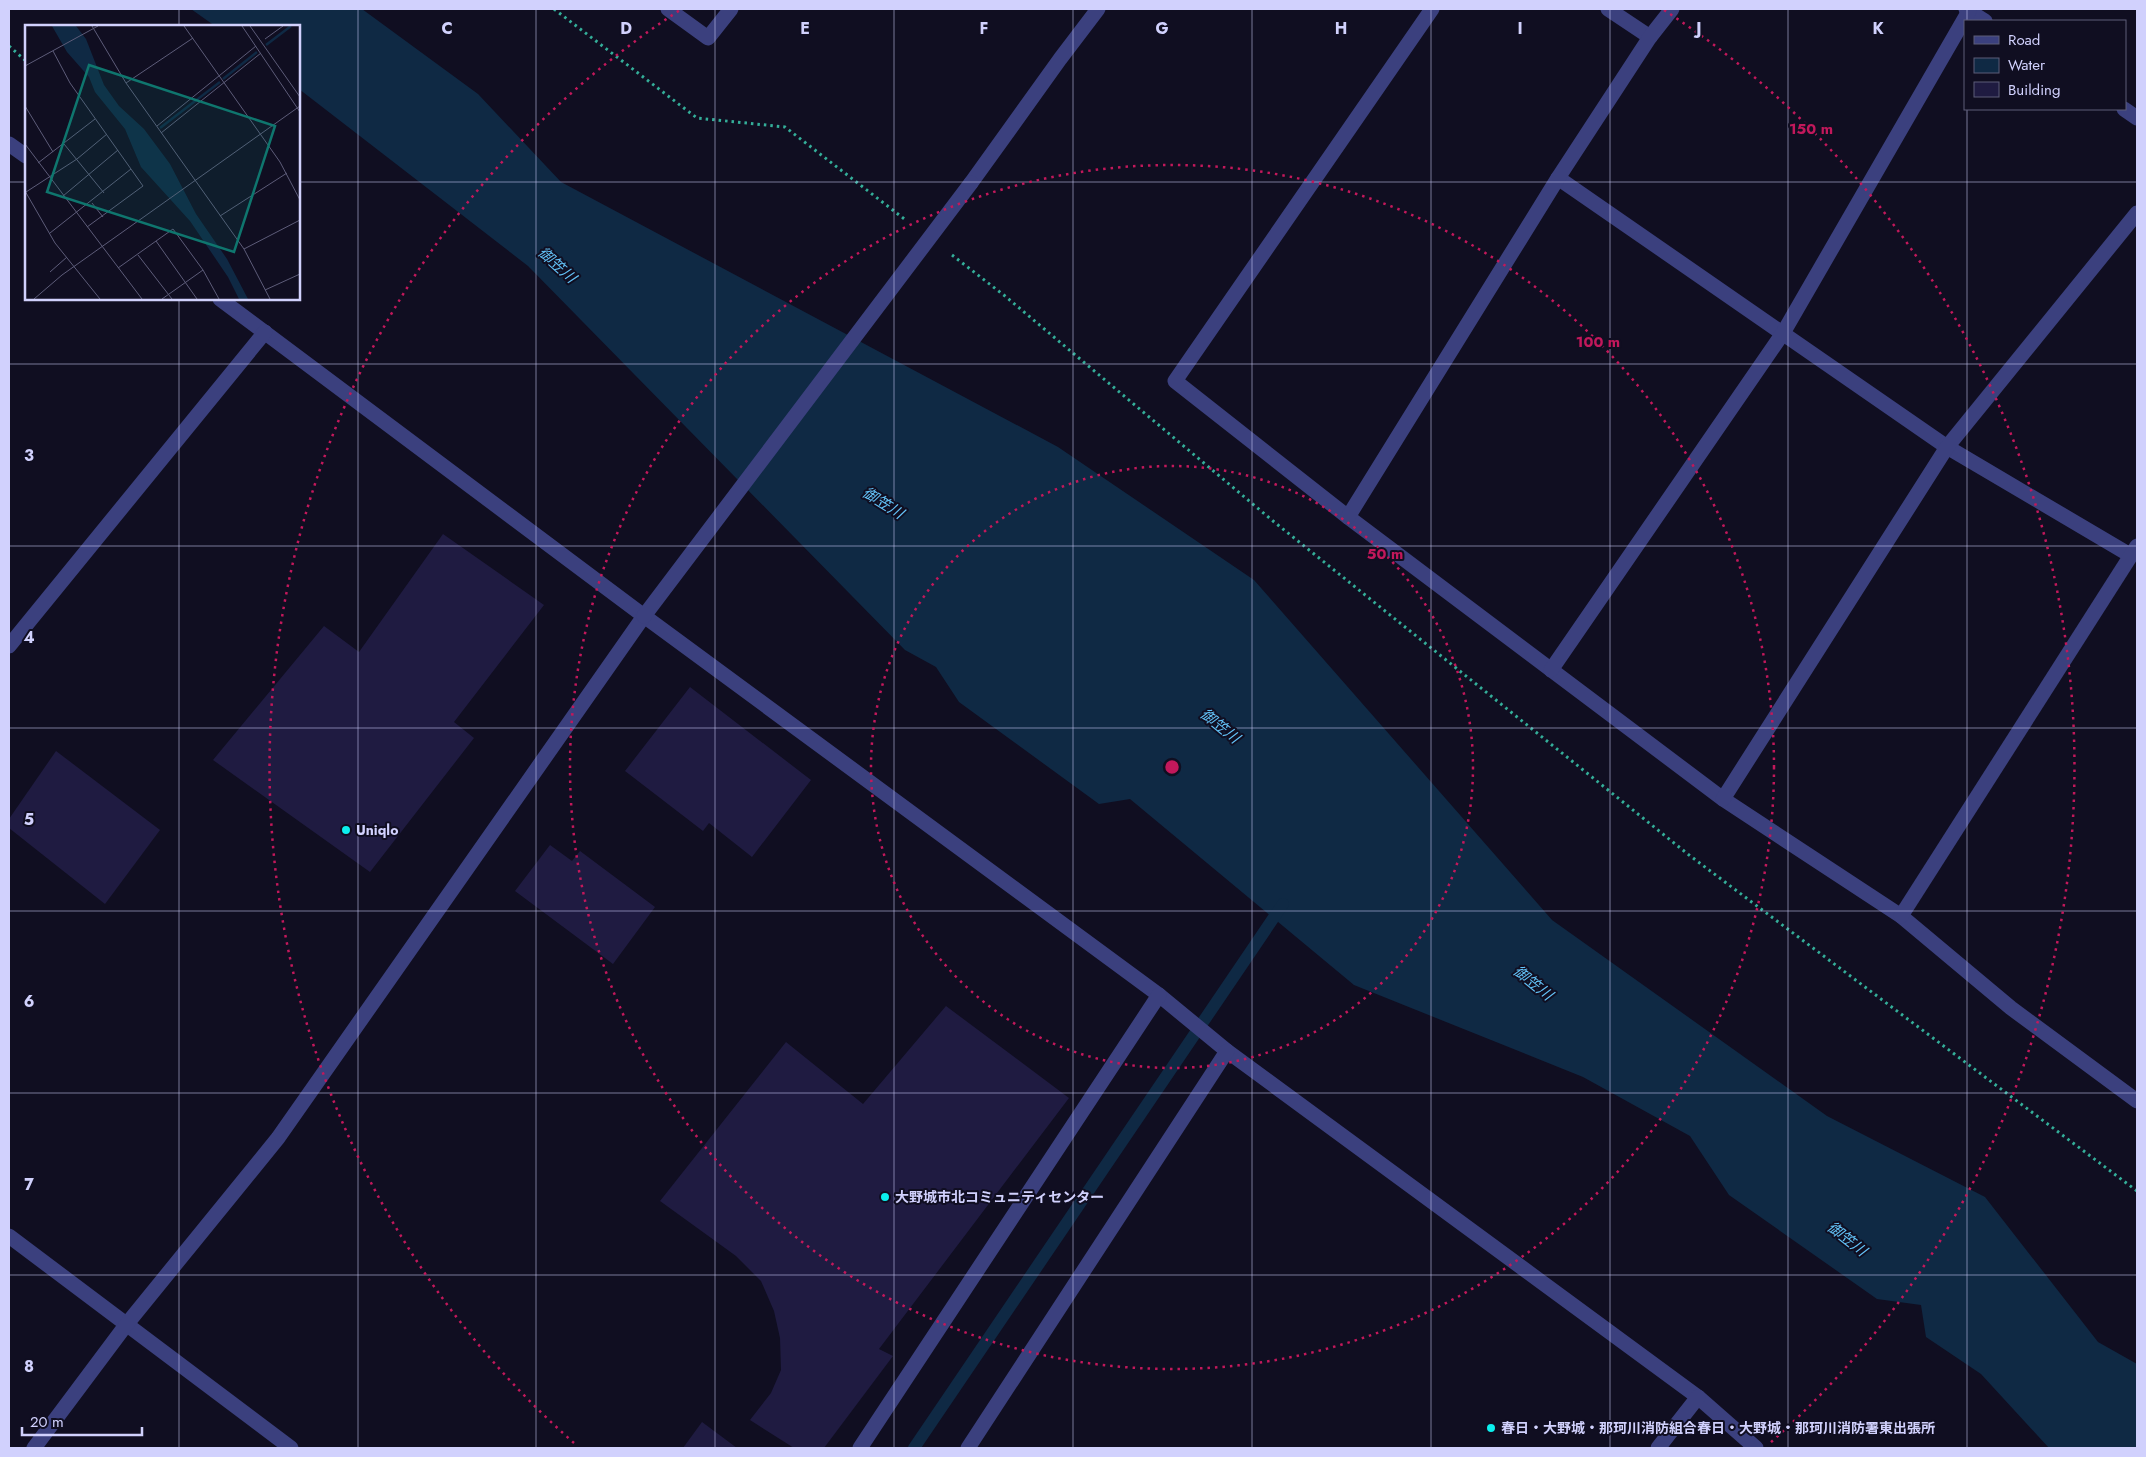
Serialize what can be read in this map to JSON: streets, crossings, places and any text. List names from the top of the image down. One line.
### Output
{"water":["御笠川"],"places":["Uniqlo","大野城市北コミュニティセンター","春日・大野城・那珂川消防組合春日・大野城・那珂川消防署東出張所"],"legend":["Road","Water","Building"],"scale_bar":"20 m","grid":{"columns":["C","D","E","F","G","H","I","J","K"],"rows":["3","4","5","6","7","8"]},"rings":["150 m","100 m","50 m"]}
